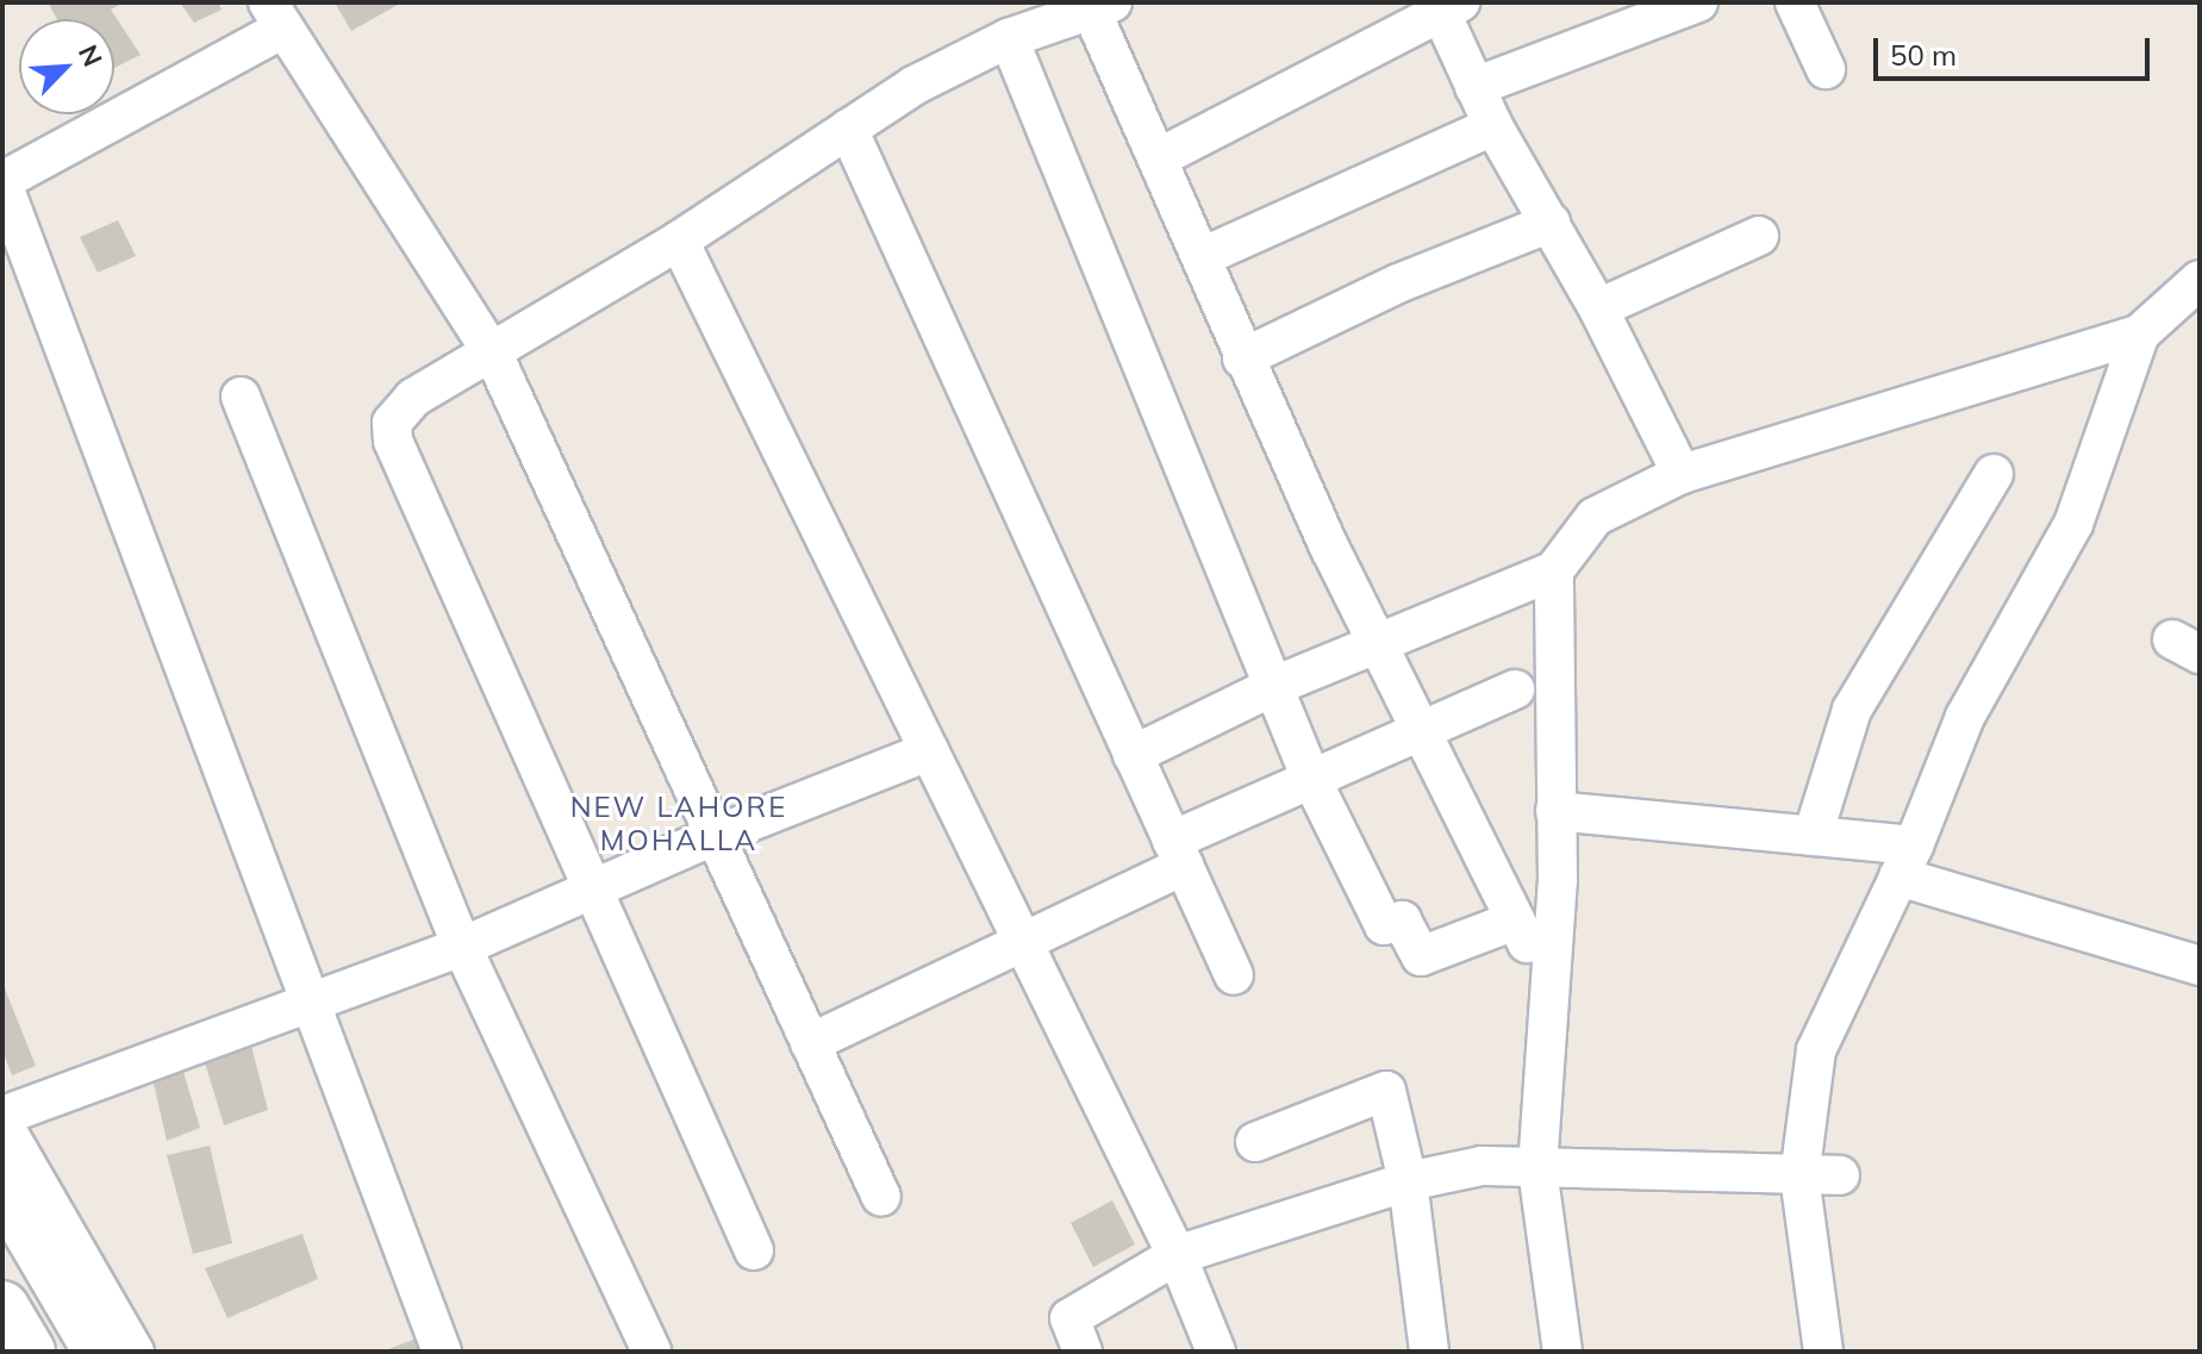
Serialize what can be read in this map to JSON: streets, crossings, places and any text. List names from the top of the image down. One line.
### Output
{"districts":["NEW LAHORE MOHALLA"],"scale_bar":"50 m","north":"top right"}
